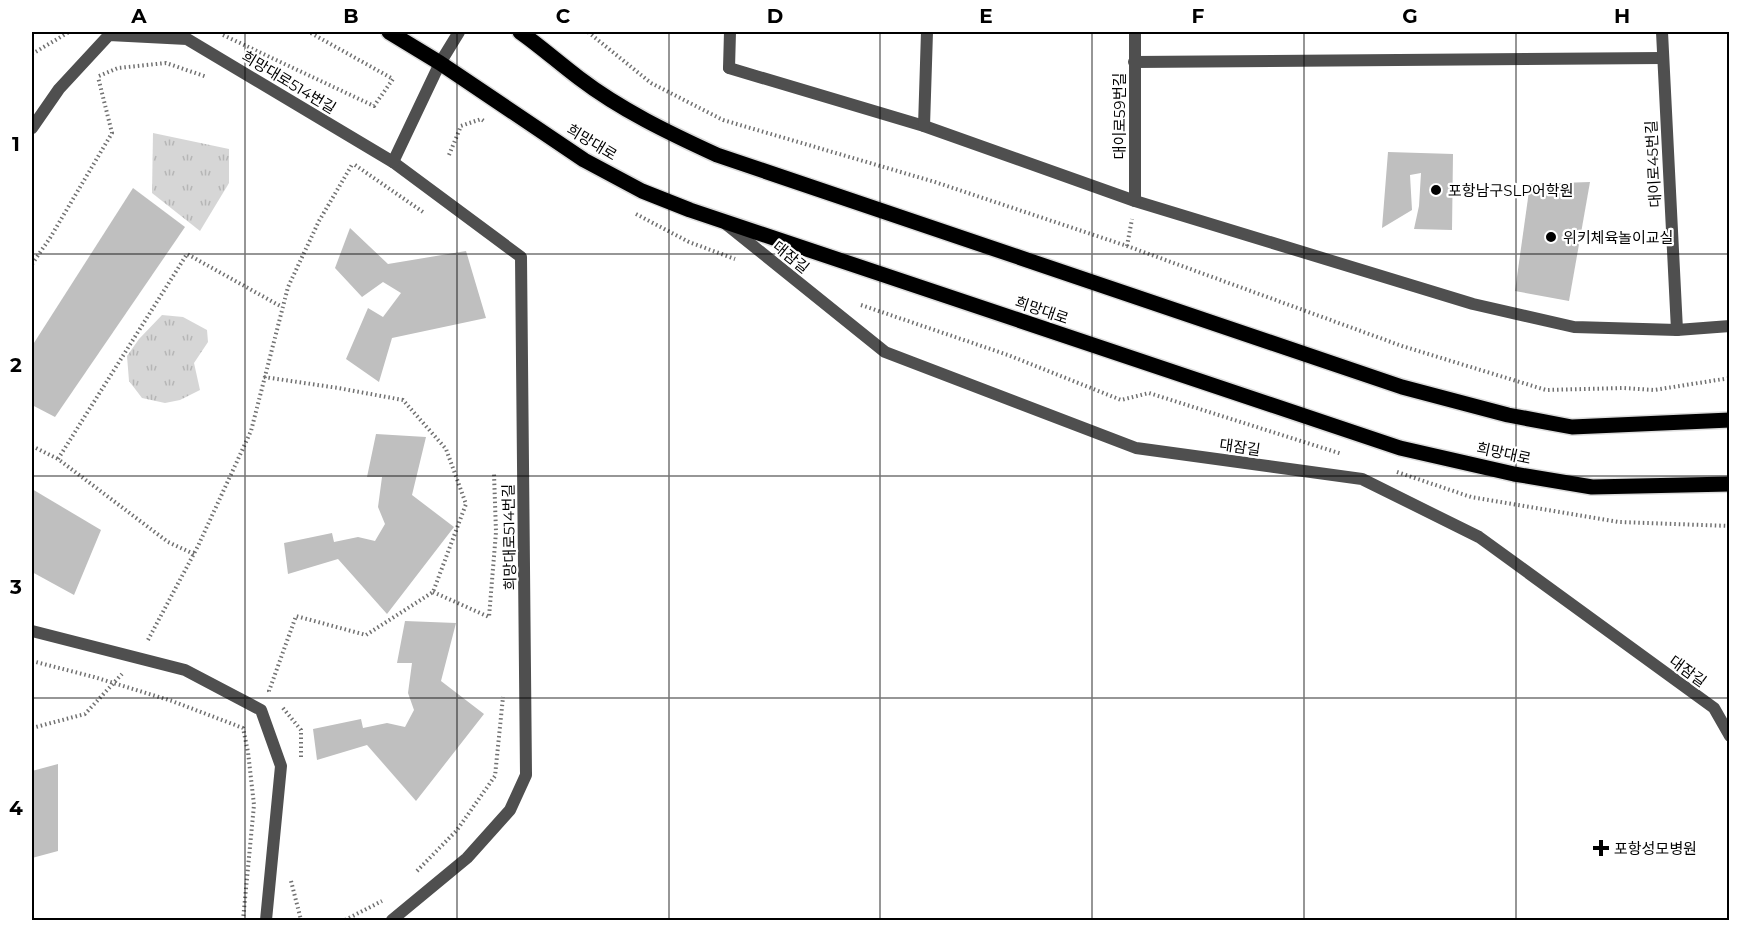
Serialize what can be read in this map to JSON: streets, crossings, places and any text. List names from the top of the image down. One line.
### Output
{"streets":{"main road":["희망대로"],"street":["희망대로514번길","대이로59번길","대이로45번길","대잠길"]},"crossings":[["희망대로","대잠길"]],"places":{"other":["포항남구SLP어학원","위키체육놀이교실"],"health":["포항성모병원"]},"grid":{"columns":["A","B","C","D","E","F","G","H"],"rows":["1","2","3","4"]}}
